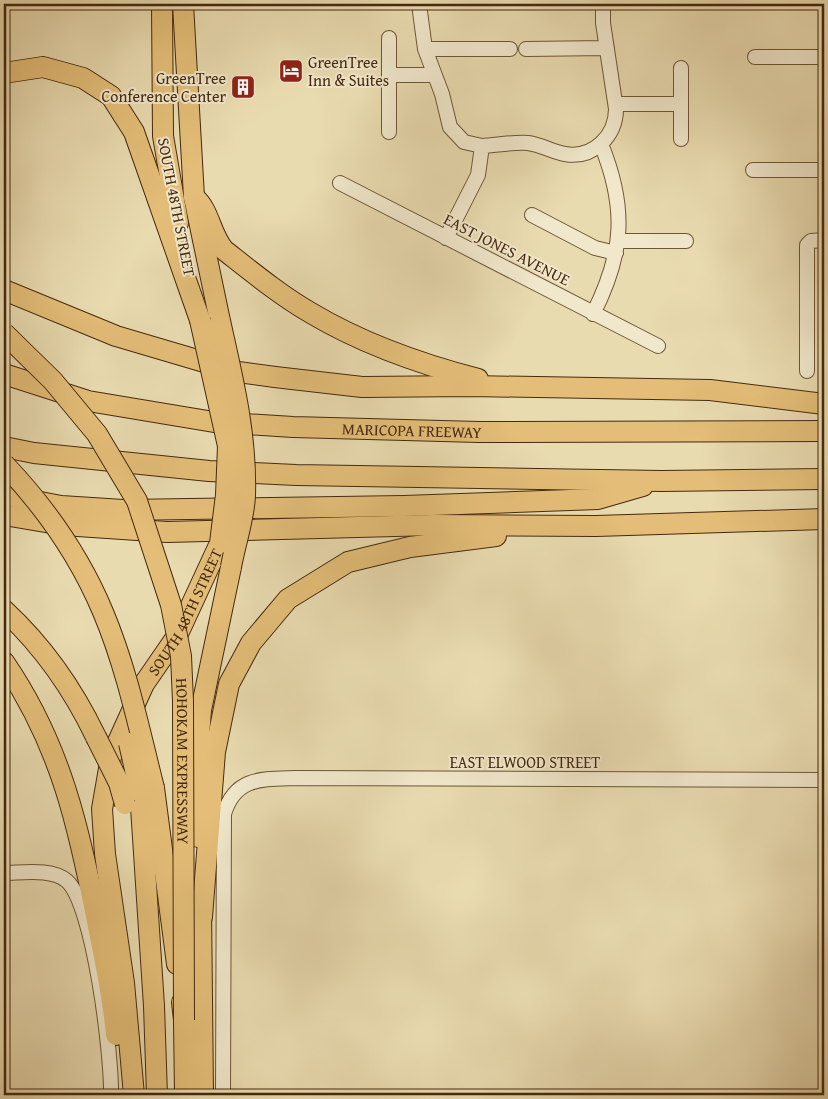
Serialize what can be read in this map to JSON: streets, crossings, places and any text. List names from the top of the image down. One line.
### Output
{"streets":{"highway":["SOUTH 48TH STREET","MARICOPA FREEWAY","HOHOKAM EXPRESSWAY"],"street":["EAST JONES AVENUE","EAST ELWOOD STREET"]},"places":{"hotel":["GreenTree Inn & Suites"],"building":["GreenTree Conference Center"]}}
